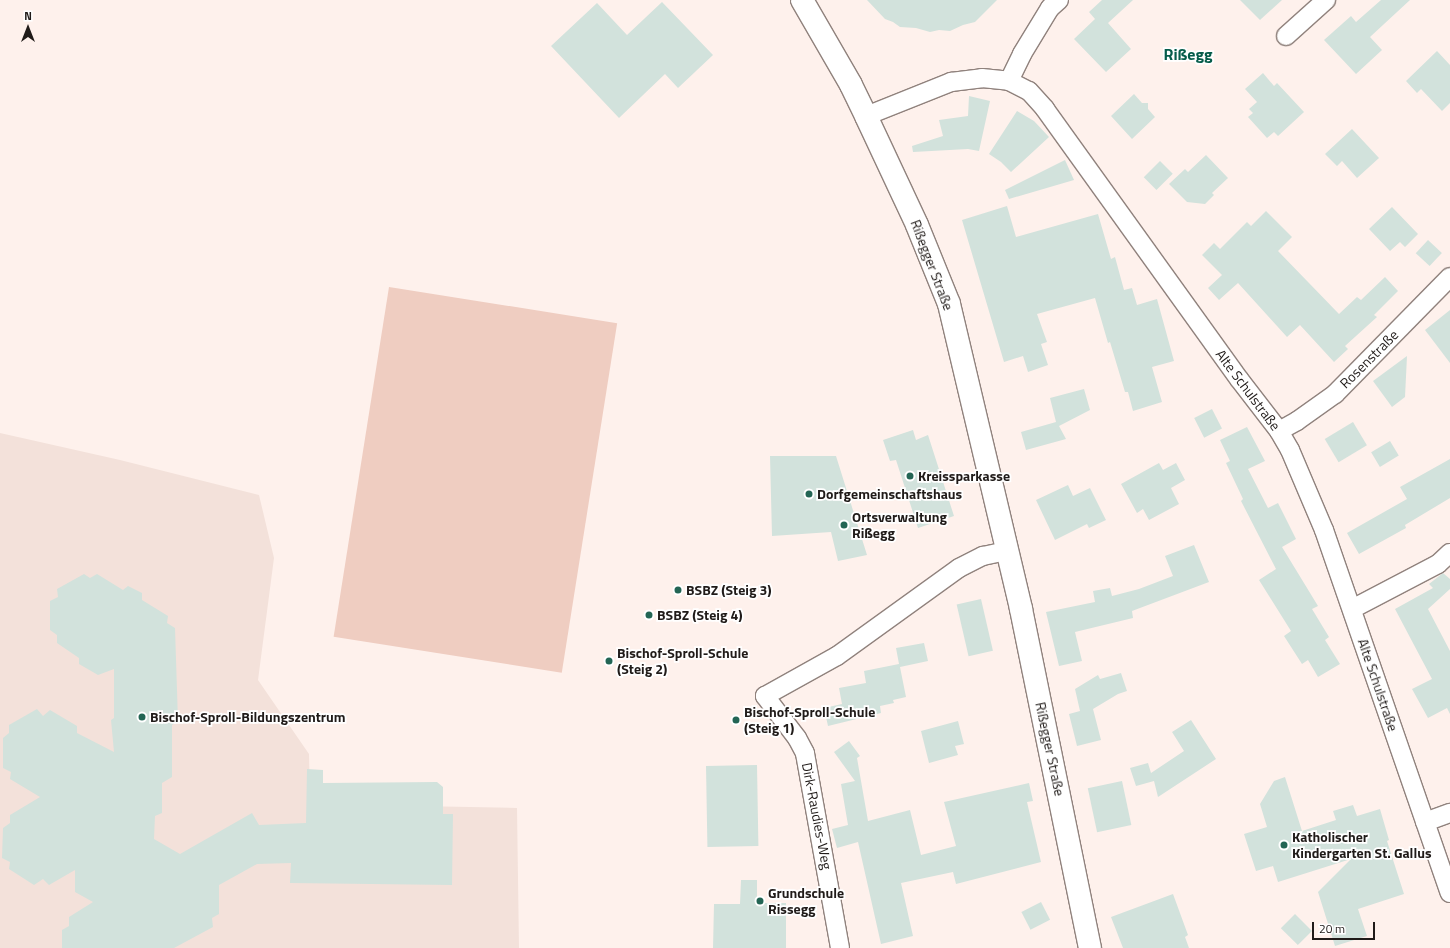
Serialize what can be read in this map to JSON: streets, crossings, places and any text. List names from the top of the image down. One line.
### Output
{"streets":{"street":["Rißegger Straße","Rosenstraße","Alte Schulstraße","Dirk-Raudies-Weg"]},"crossings":[["Rißegger Straße","Alte Schulstraße"],["Rißegger Straße","Dirk-Raudies-Weg"],["Rosenstraße","Alte Schulstraße"]],"districts":["Rißegg"],"places":["Kreissparkasse","Dorfgemeinschaftshaus","Ortsverwaltung Rißegg","BSBZ (Steig 3)","BSBZ (Steig 4)","Bischof-Sproll-Schule (Steig 2)","Bischof-Sproll-Bildungszentrum","Bischof-Sproll-Schule (Steig 1)","Katholischer Kindergarten St. Gallus","Grundschule Rissegg"],"scale_bar":"20 m","north":"top"}
